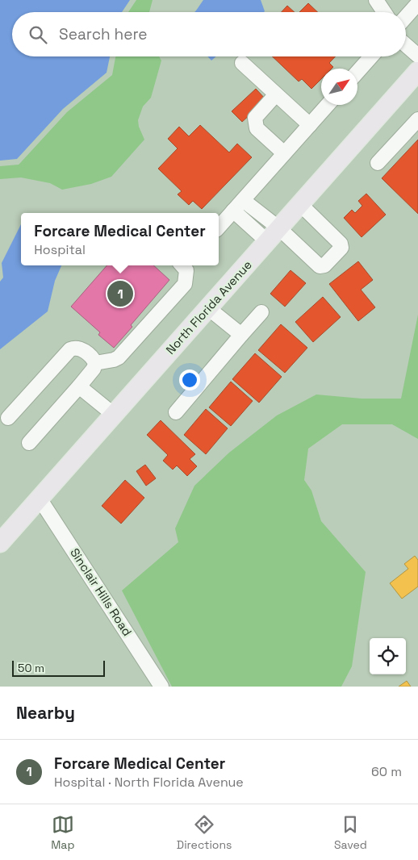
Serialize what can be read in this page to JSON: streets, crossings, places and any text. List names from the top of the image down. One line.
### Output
{"streets":{"main road":["North Florida Avenue"],"street":["Sinclair Hills Road"]},"crossings":[["North Florida Avenue","Sinclair Hills Road"]],"scale_bar":"50 m","north":"top right","page":{"search":"Search here","popup":["Forcare Medical Center","Hospital"],"pins":"1","scale":"50 m","heading":"Nearby","list":[{"mark":"1","name":"Forcare Medical Center","note":"Hospital · North Florida Avenue","value":"60 m"}],"nav":["Map","Directions","Saved"]}}
